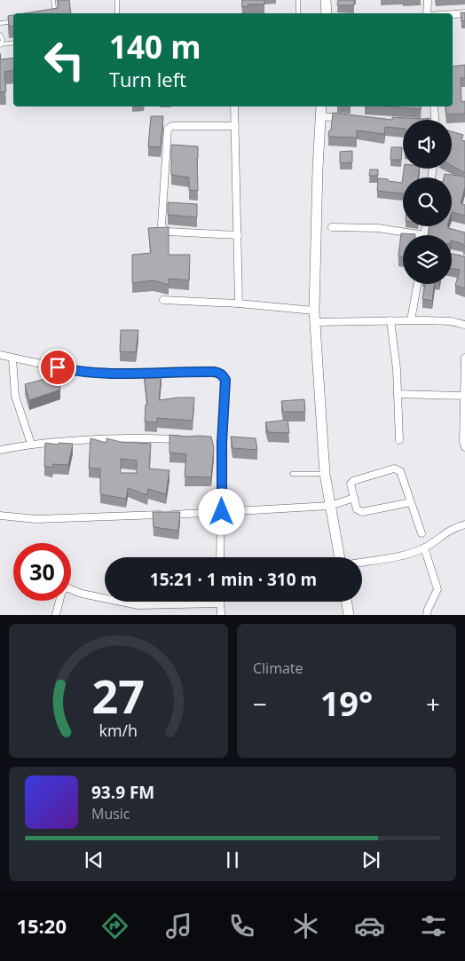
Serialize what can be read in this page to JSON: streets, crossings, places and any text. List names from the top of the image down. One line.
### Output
{"page":{"turn":["140 m","Turn left"],"limit":"30","trip":"15:21 · 1 min · 310 m","tile":"Climate","heat":["−","19°","+"],"song":["93.9 FM","Music"],"tabs":"15:20","gauge":["27","km/h"]}}
